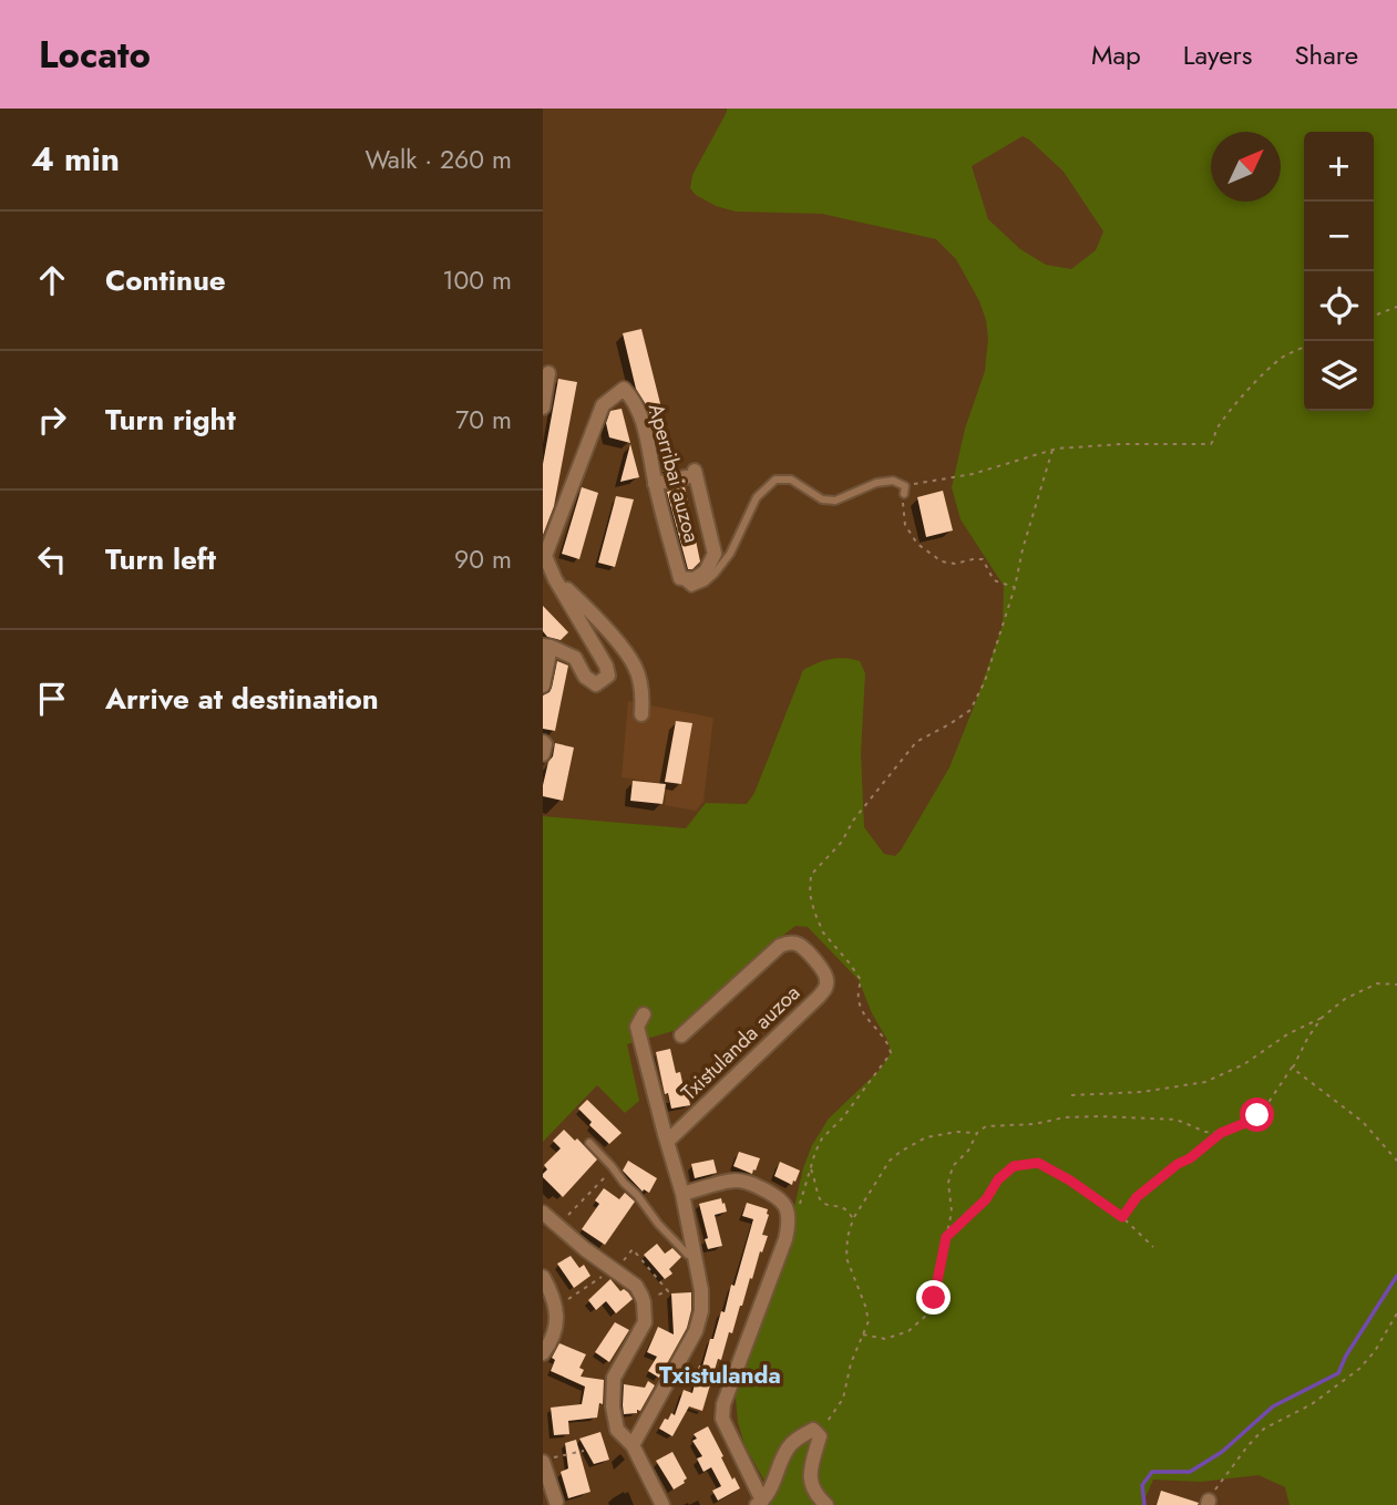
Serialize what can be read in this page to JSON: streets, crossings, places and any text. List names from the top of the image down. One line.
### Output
{"streets":{"street":["Aperribai auzoa","Txistulanda auzoa"]},"districts":["Txistulanda"],"north":"top right","page":{"header":"Locato","nav":["Map","Layers","Share"],"heading":["4 min","Walk · 260 m"],"map_buttons":["+","−"],"list":[["Continue","100 m"],["Turn right","70 m"],["Turn left","90 m"],"Arrive at destination"]}}
